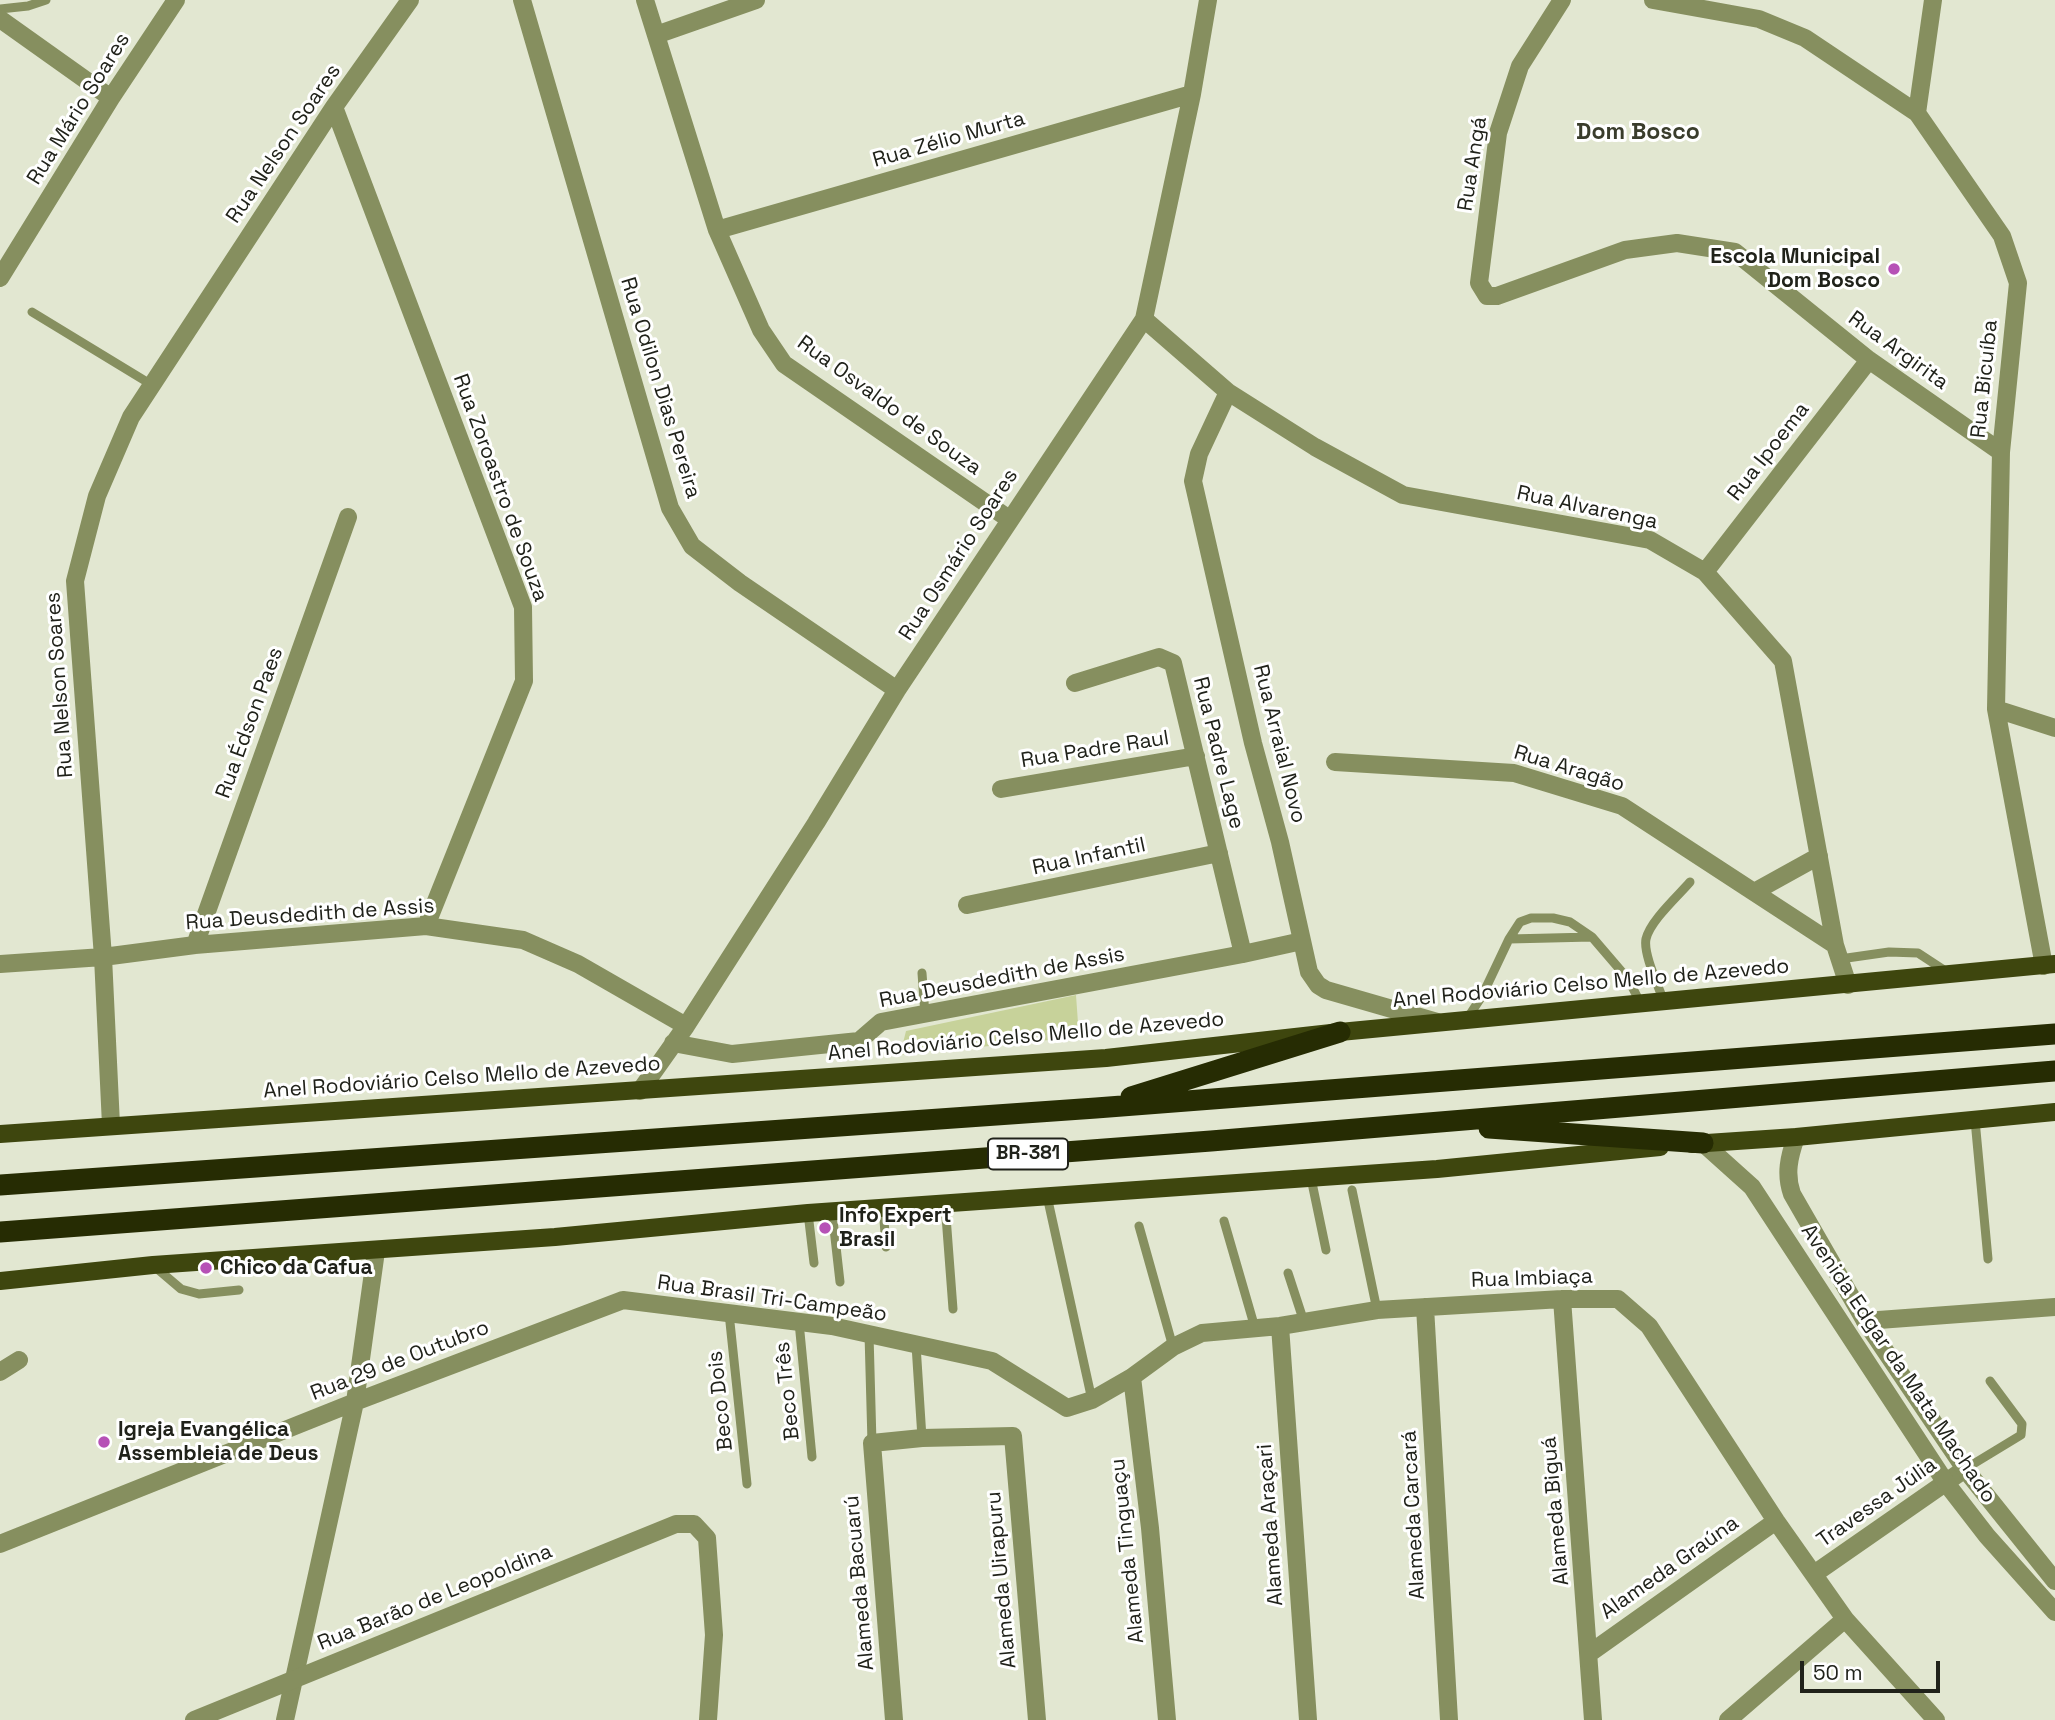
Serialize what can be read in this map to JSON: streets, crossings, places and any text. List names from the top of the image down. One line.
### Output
{"streets":{"highway":["BR-381"],"main road":["Anel Rodoviário Celso Mello de Azevedo"],"street":["Rua Mário Soares","Rua Zélio Murta","Rua Nelson Soares","Rua Angá","Rua Argirita","Rua Bicuíba","Rua Odilon Dias Pereira","Rua Osvaldo de Souza","Rua Ipoema","Rua Zoroastro de Souza","Rua Alvarenga","Rua Osmário Soares","Rua Édson Paes","Rua Arraial Novo","Rua Padre Raul","Rua Padre Lage","Rua Aragão","Rua Infantil","Rua Deusdedith de Assis","Rua Imbiaça","Rua Brasil Tri-Campeão","Rua 29 de Outubro","Avenida Edgar da Mata Machado","Travessa Júlia","Alameda Biguá","Alameda Carcará","Alameda Araçari","Alameda Tinguaçu","Alameda Graúna","Alameda Uirapuru","Alameda Bacuarú","Rua Barão de Leopoldina"],"lane":["Beco Três","Beco Dois"]},"crossings":[["Rua Zélio Murta","Rua Osvaldo de Souza"],["Rua Zélio Murta","Rua Osmário Soares"],["Rua Nelson Soares","Rua Zoroastro de Souza"],["Rua Nelson Soares","Rua Deusdedith de Assis"],["Rua Nelson Soares","Anel Rodoviário Celso Mello de Azevedo"],["Rua Angá","Rua Argirita"],["Rua Argirita","Rua Bicuíba"],["Rua Argirita","Rua Ipoema"],["Rua Bicuíba","Anel Rodoviário Celso Mello de Azevedo"],["Rua Odilon Dias Pereira","Rua Osmário Soares"],["Rua Osvaldo de Souza","Rua Osmário Soares"],["Rua Ipoema","Rua Alvarenga"],["Rua Zoroastro de Souza","Rua Deusdedith de Assis"],["Rua Alvarenga","Rua Osmário Soares"],["Rua Alvarenga","Rua Arraial Novo"],["Rua Alvarenga","Rua Aragão"],["Rua Alvarenga","Anel Rodoviário Celso Mello de Azevedo"],["Rua Osmário Soares","Rua Deusdedith de Assis"],["Rua Osmário Soares","Anel Rodoviário Celso Mello de Azevedo"],["Rua Édson Paes","Rua Deusdedith de Assis"],["Rua Arraial Novo","Rua Deusdedith de Assis"],["Rua Arraial Novo","Anel Rodoviário Celso Mello de Azevedo"],["Rua Padre Raul","Rua Padre Lage"],["Rua Padre Lage","Rua Infantil"],["Rua Padre Lage","Rua Deusdedith de Assis"],["Rua Imbiaça","Rua Brasil Tri-Campeão"],["Rua Imbiaça","Travessa Júlia"],["Rua Imbiaça","Alameda Biguá"],["Rua Imbiaça","Alameda Carcará"],["Rua Imbiaça","Alameda Araçari"],["Rua Imbiaça","Alameda Tinguaçu"],["Rua Imbiaça","Alameda Graúna"],["Rua Brasil Tri-Campeão","Rua 29 de Outubro"],["Rua Brasil Tri-Campeão","Beco Três"],["Rua Brasil Tri-Campeão","Beco Dois"],["Avenida Edgar da Mata Machado","Travessa Júlia"],["Alameda Biguá","Alameda Graúna"]],"districts":["Dom Bosco"],"places":["Escola Municipal Dom Bosco","Info Expert Brasil","Chico da Cafua","Igreja Evangélica Assembleia de Deus"],"scale_bar":"50 m"}
